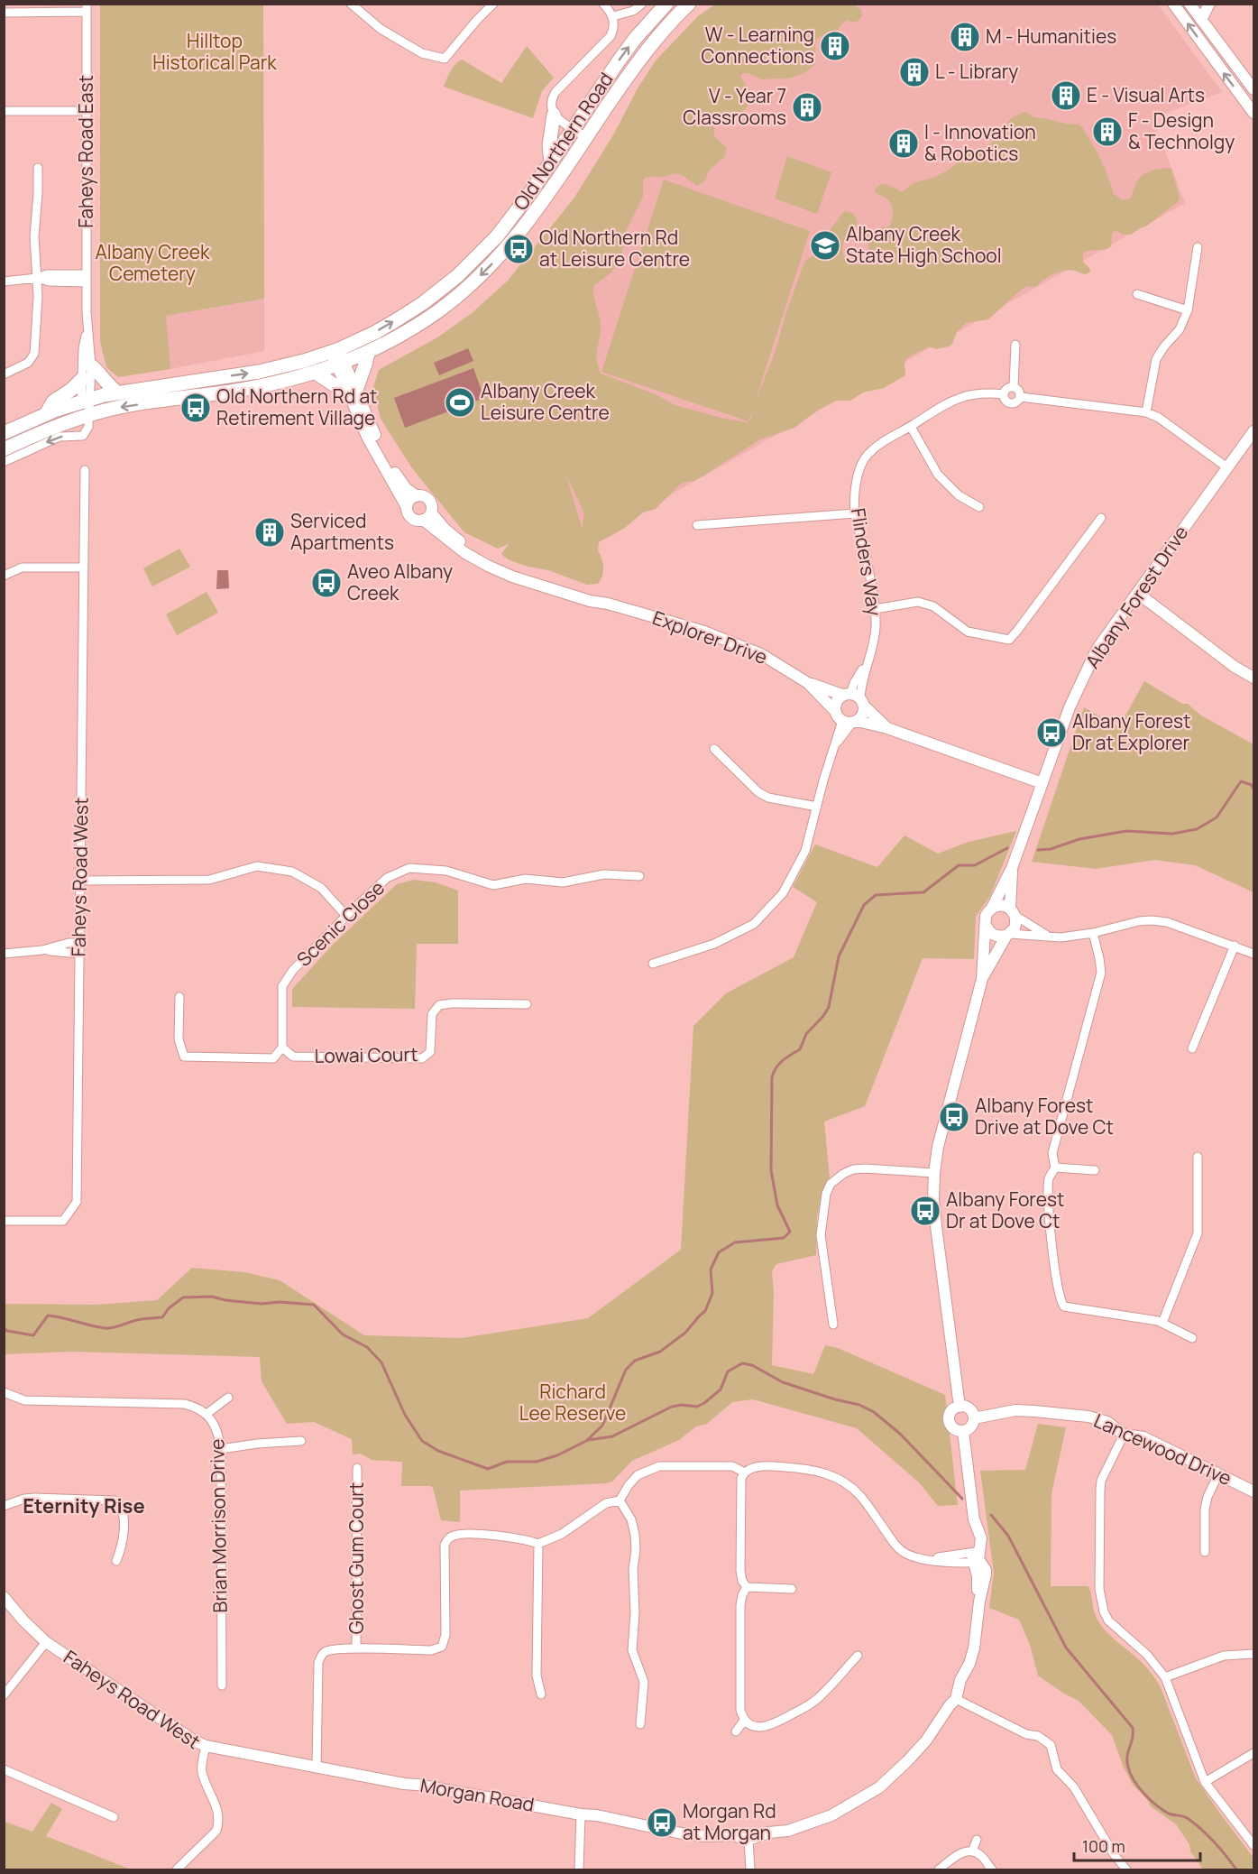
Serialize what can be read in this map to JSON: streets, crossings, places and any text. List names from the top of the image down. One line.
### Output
{"streets":{"highway":["Old Northern Road"],"street":["Faheys Road East","Flinders Way","Albany Forest Drive","Explorer Drive","Faheys Road West","Scenic Close","Lowai Court","Lancewood Drive","Brian Morrison Drive","Ghost Gum Court","Morgan Road"]},"crossings":[["Old Northern Road","Faheys Road East"],["Flinders Way","Explorer Drive"],["Albany Forest Drive","Explorer Drive"],["Faheys Road West","Morgan Road"],["Scenic Close","Lowai Court"]],"districts":["Eternity Rise"],"parks":["Hilltop Historical Park","Albany Creek Cemetery","Richard Lee Reserve"],"places":{"building":["M - Humanities","W - Learning Connections","L - Library","E - Visual Arts","V - Year 7 Classrooms","F - Design & Technolgy","I - Innovation & Robotics","Serviced Apartments"],"school or university":["Albany Creek State High School"],"bus stop":["Old Northern Rd at Leisure Centre","Old Northern Rd at Retirement Village","Aveo Albany Creek","Albany Forest Dr at Explorer","Albany Forest Drive at Dove Ct","Albany Forest Dr at Dove Ct","Morgan Rd at Morgan"],"sports":["Albany Creek Leisure Centre"]},"scale_bar":"100 m"}
